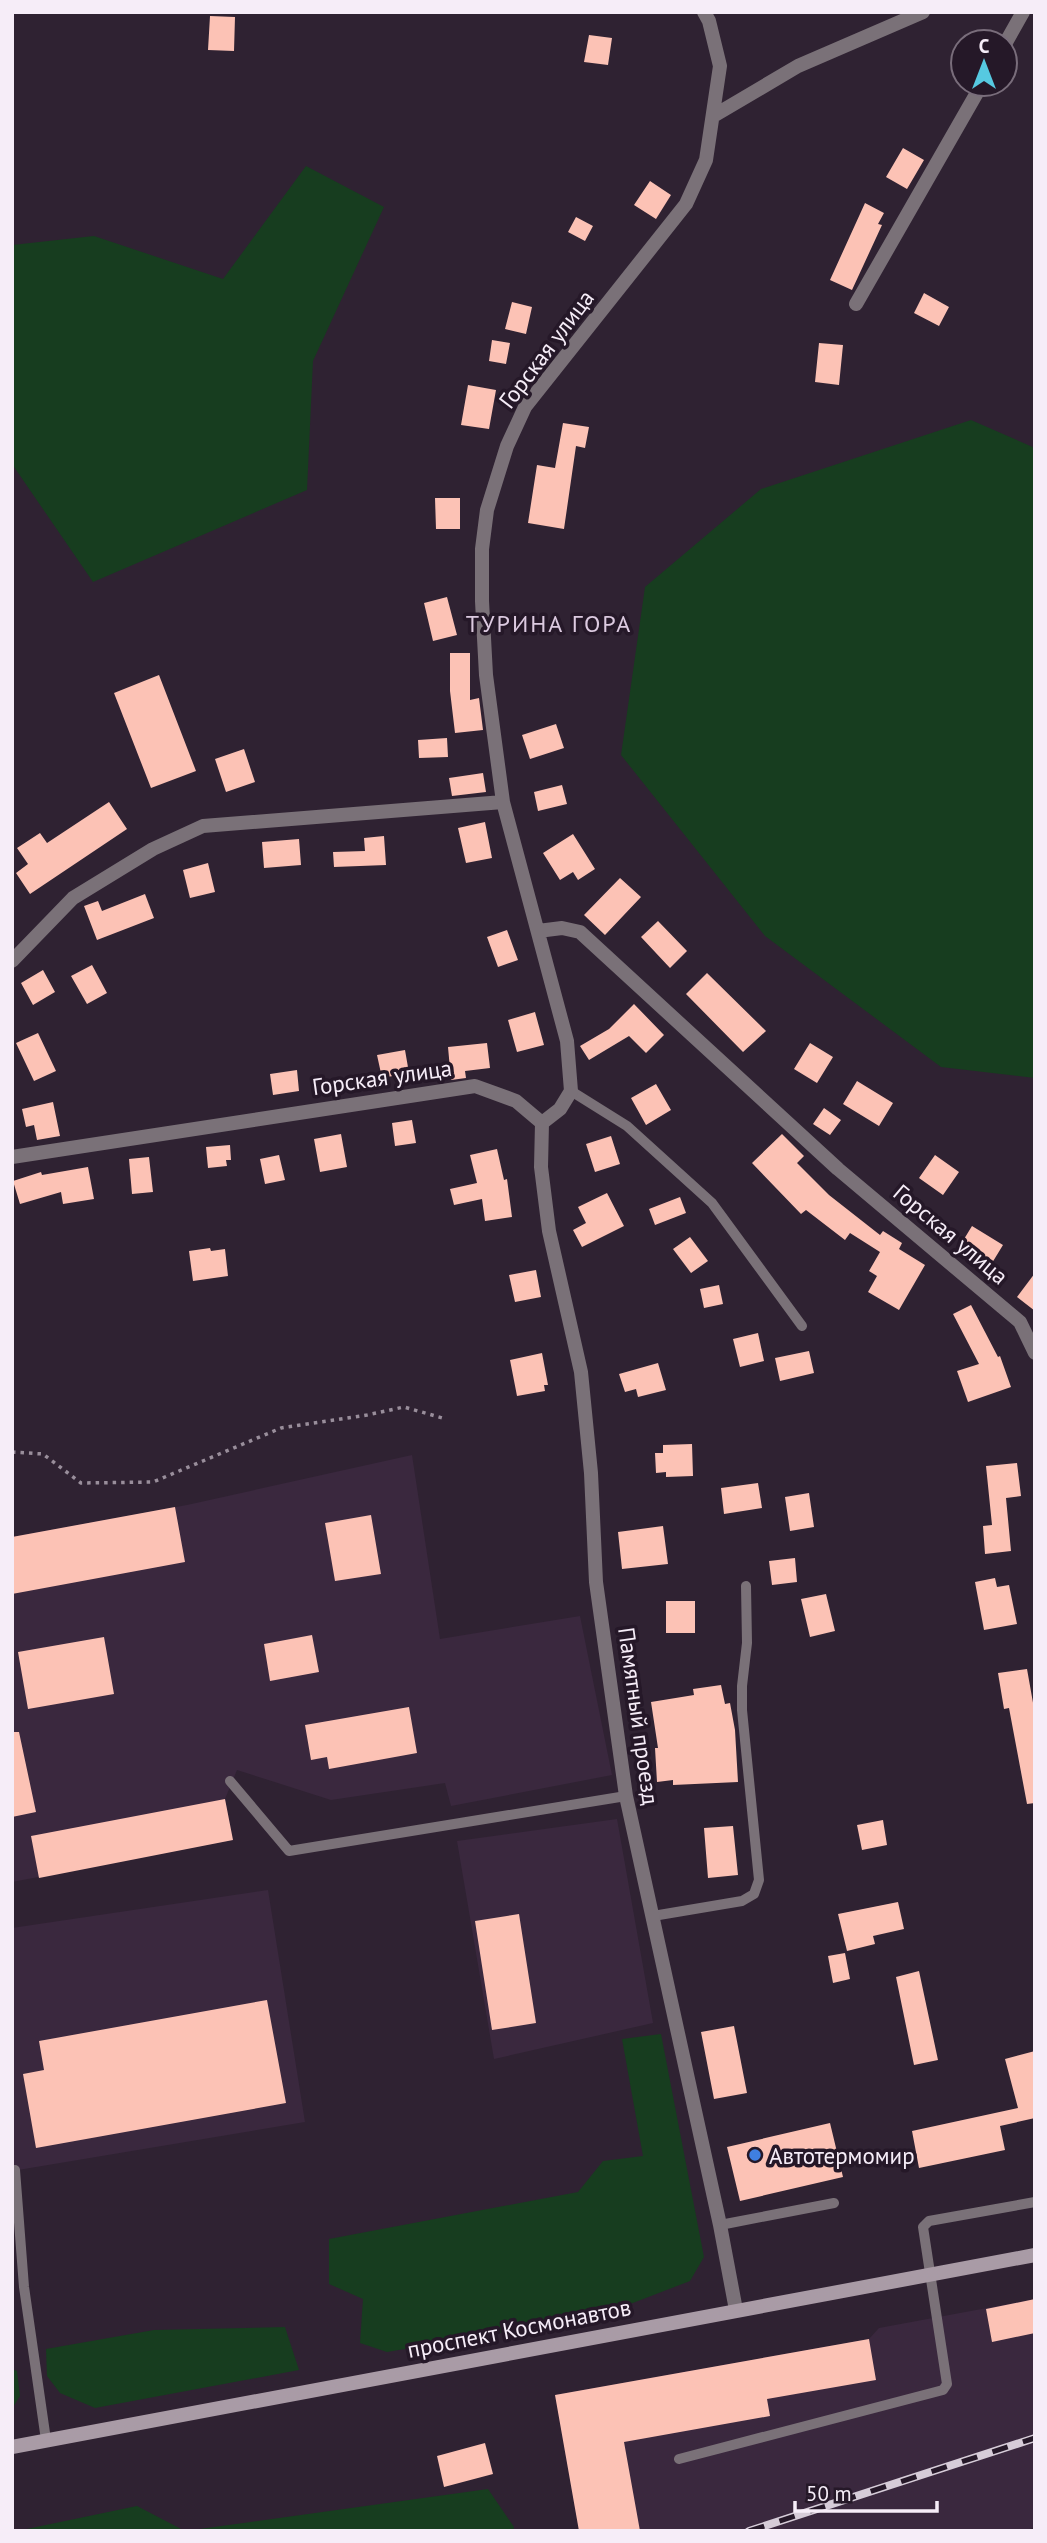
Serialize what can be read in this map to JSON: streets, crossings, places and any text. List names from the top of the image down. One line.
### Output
{"streets":{"main road":["проспект Космонавтов"],"street":["Горская улица","Памятный проезд"]},"crossings":[["Горская улица","Памятный проезд"],["Памятный проезд","проспект Космонавтов"]],"districts":["ТУРИНА ГОРА"],"places":["Автотермомир"],"scale_bar":"50 m","north":"top"}
